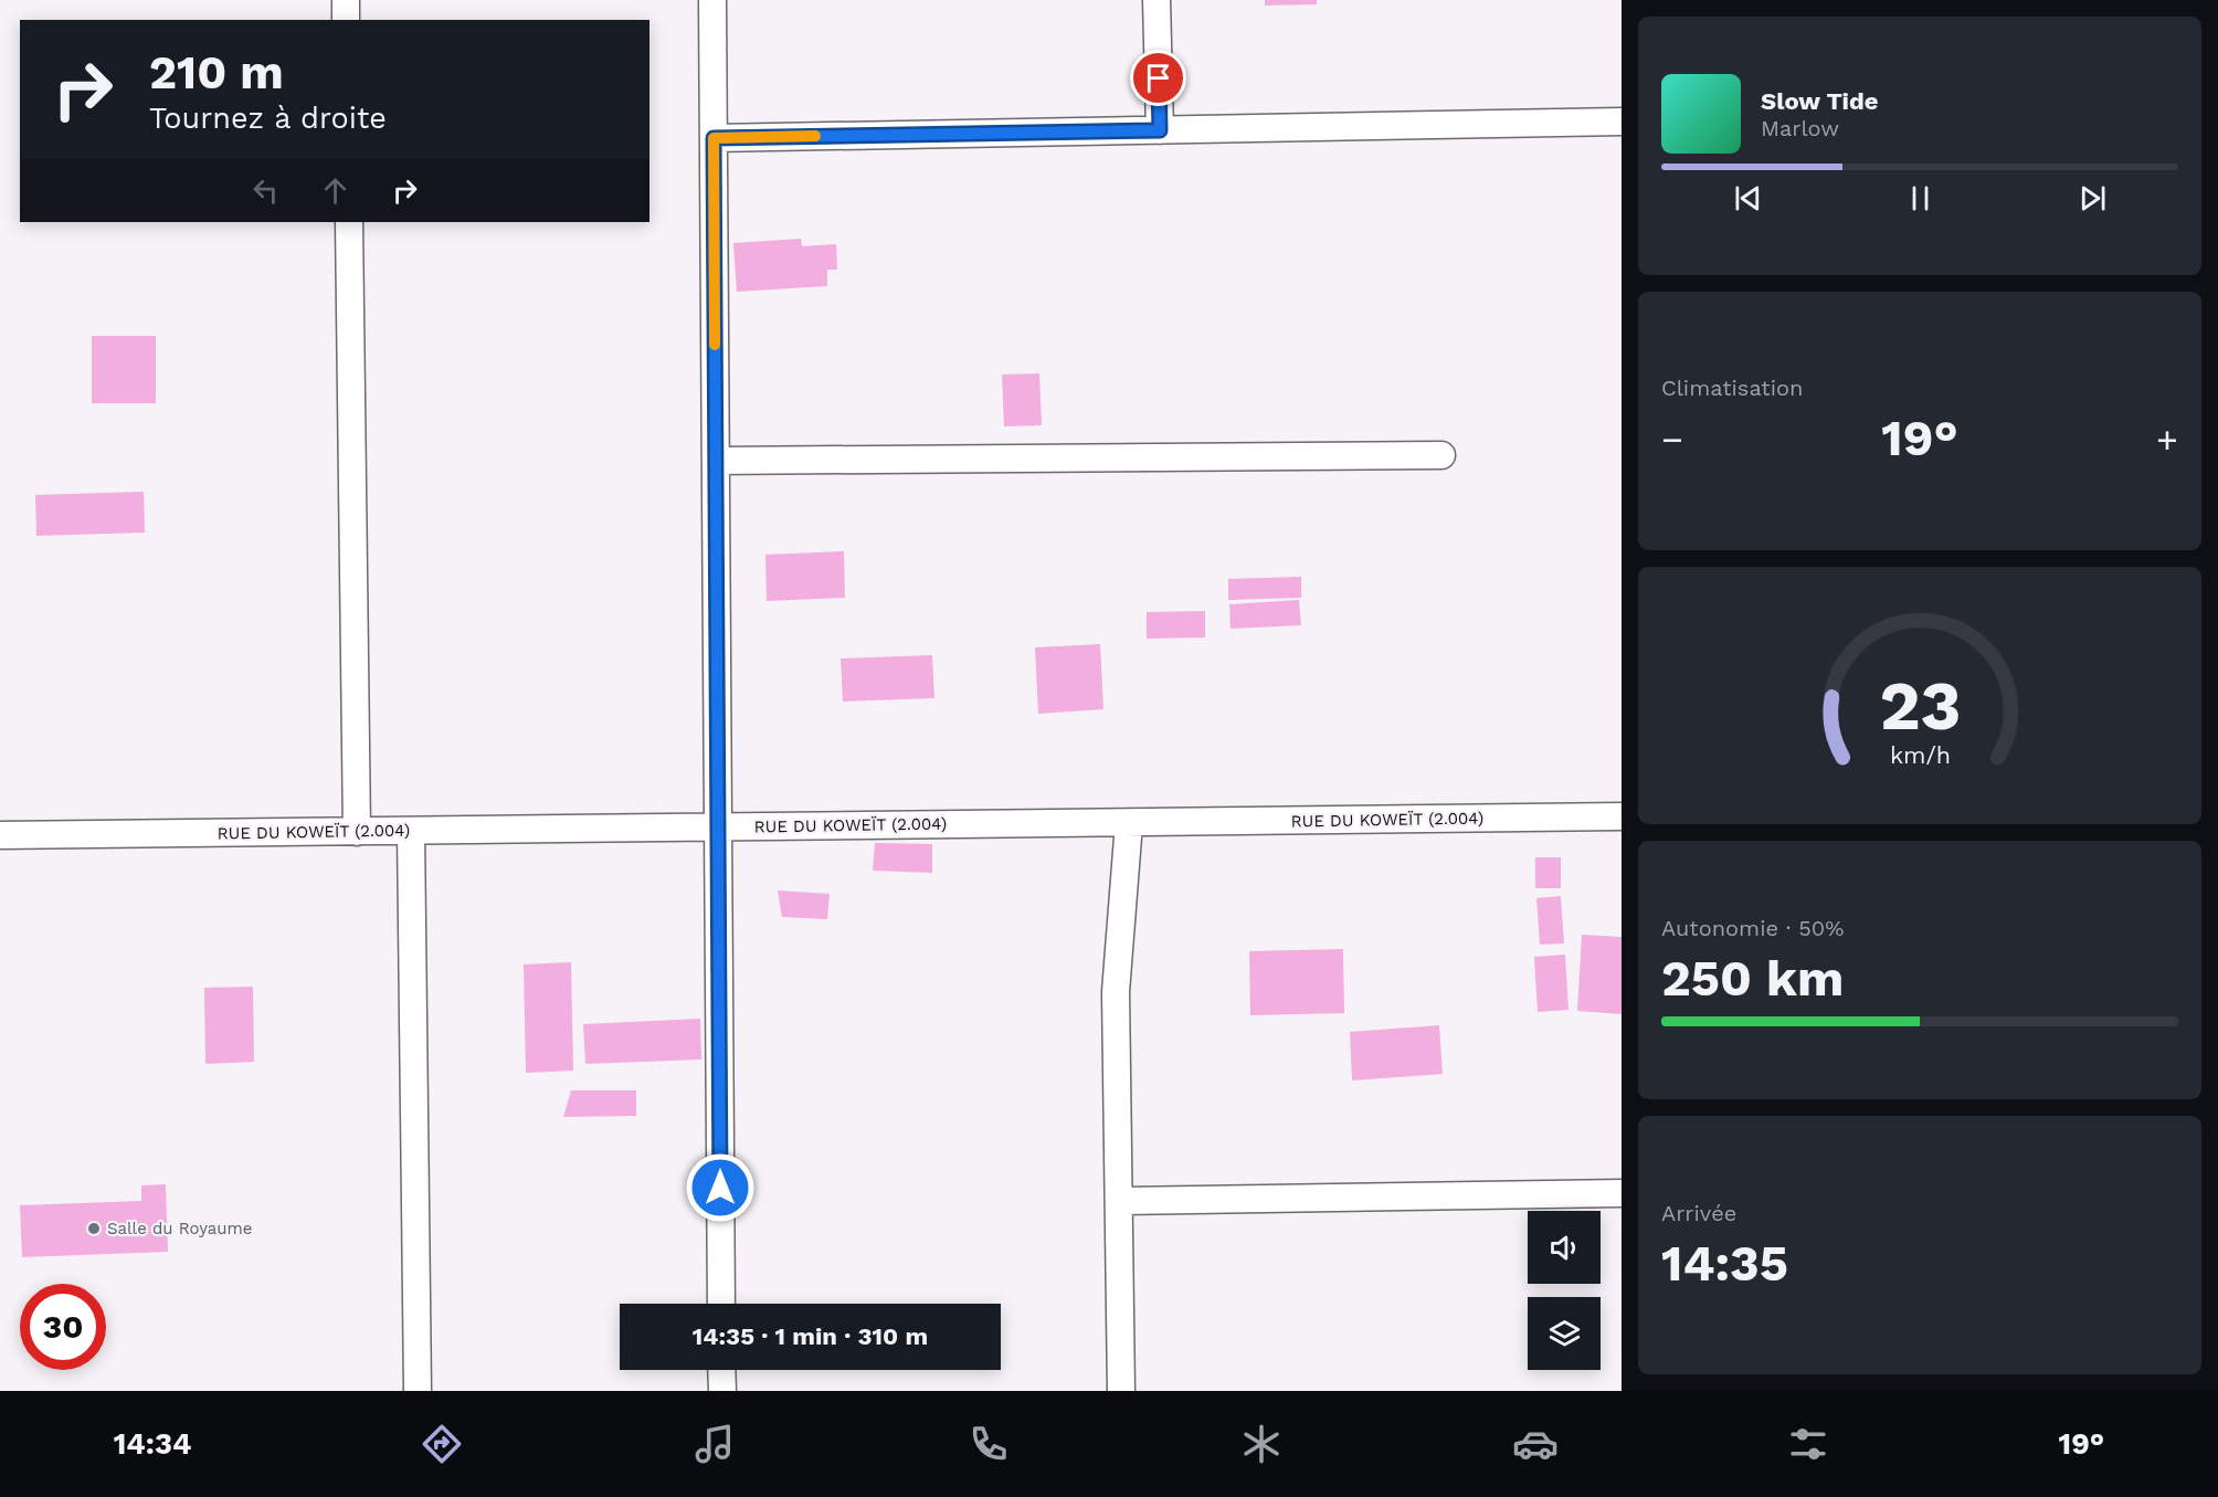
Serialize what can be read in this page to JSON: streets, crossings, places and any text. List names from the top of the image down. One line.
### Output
{"streets":{"street":["RUE DU KOWEÏT (2.004)"]},"places":["Salle du Royaume"],"page":{"turn":["210 m","Tournez à droite"],"song":["Slow Tide","Marlow"],"tile":["Climatisation",["Autonomie · 50%","250 km"],["Arrivée","14:35"]],"heat":["−","19°","+"],"limit":"30","trip":"14:35 · 1 min · 310 m","tabs":["14:34","19°"],"gauge":["23","km/h"]}}
